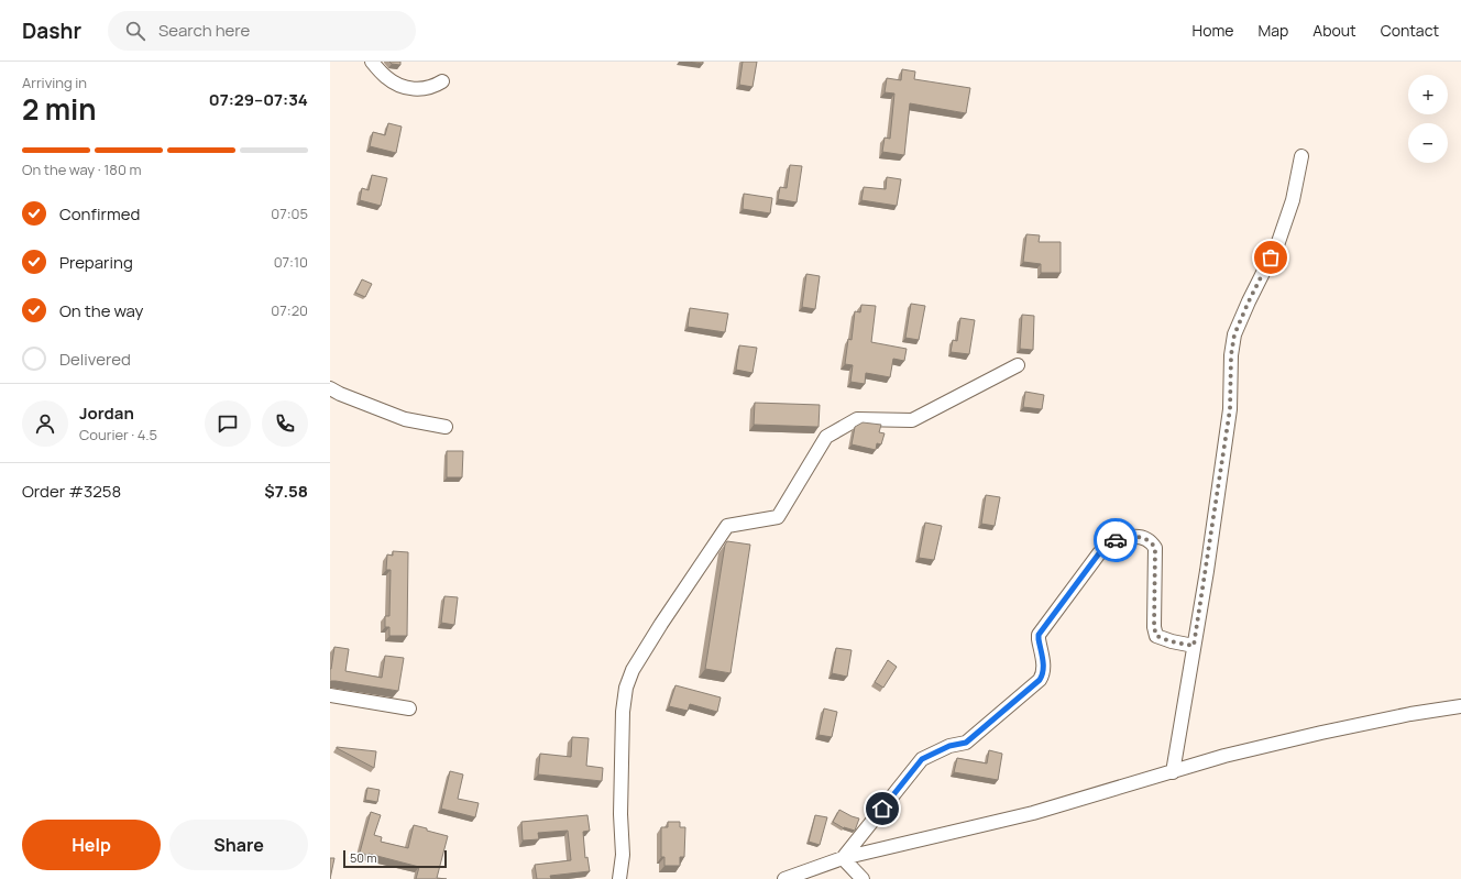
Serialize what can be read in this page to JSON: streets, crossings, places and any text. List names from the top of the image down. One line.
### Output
{"scale_bar":"50 m","page":{"header":"Dashr","search":"Search here","nav":["Home","Map","About","Contact"],"heading":["2 min","Arriving in","07:29–07:34"],"panel":["Jordan","Courier · 4.5","Order #3258","$7.58"],"map_buttons":["+","−"],"bar":"On the way · 180 m","list":[["Confirmed","07:05"],["Preparing","07:10"],["On the way","07:20"],"Delivered"],"buttons":["Help","Share"],"scale":"50 m"}}
